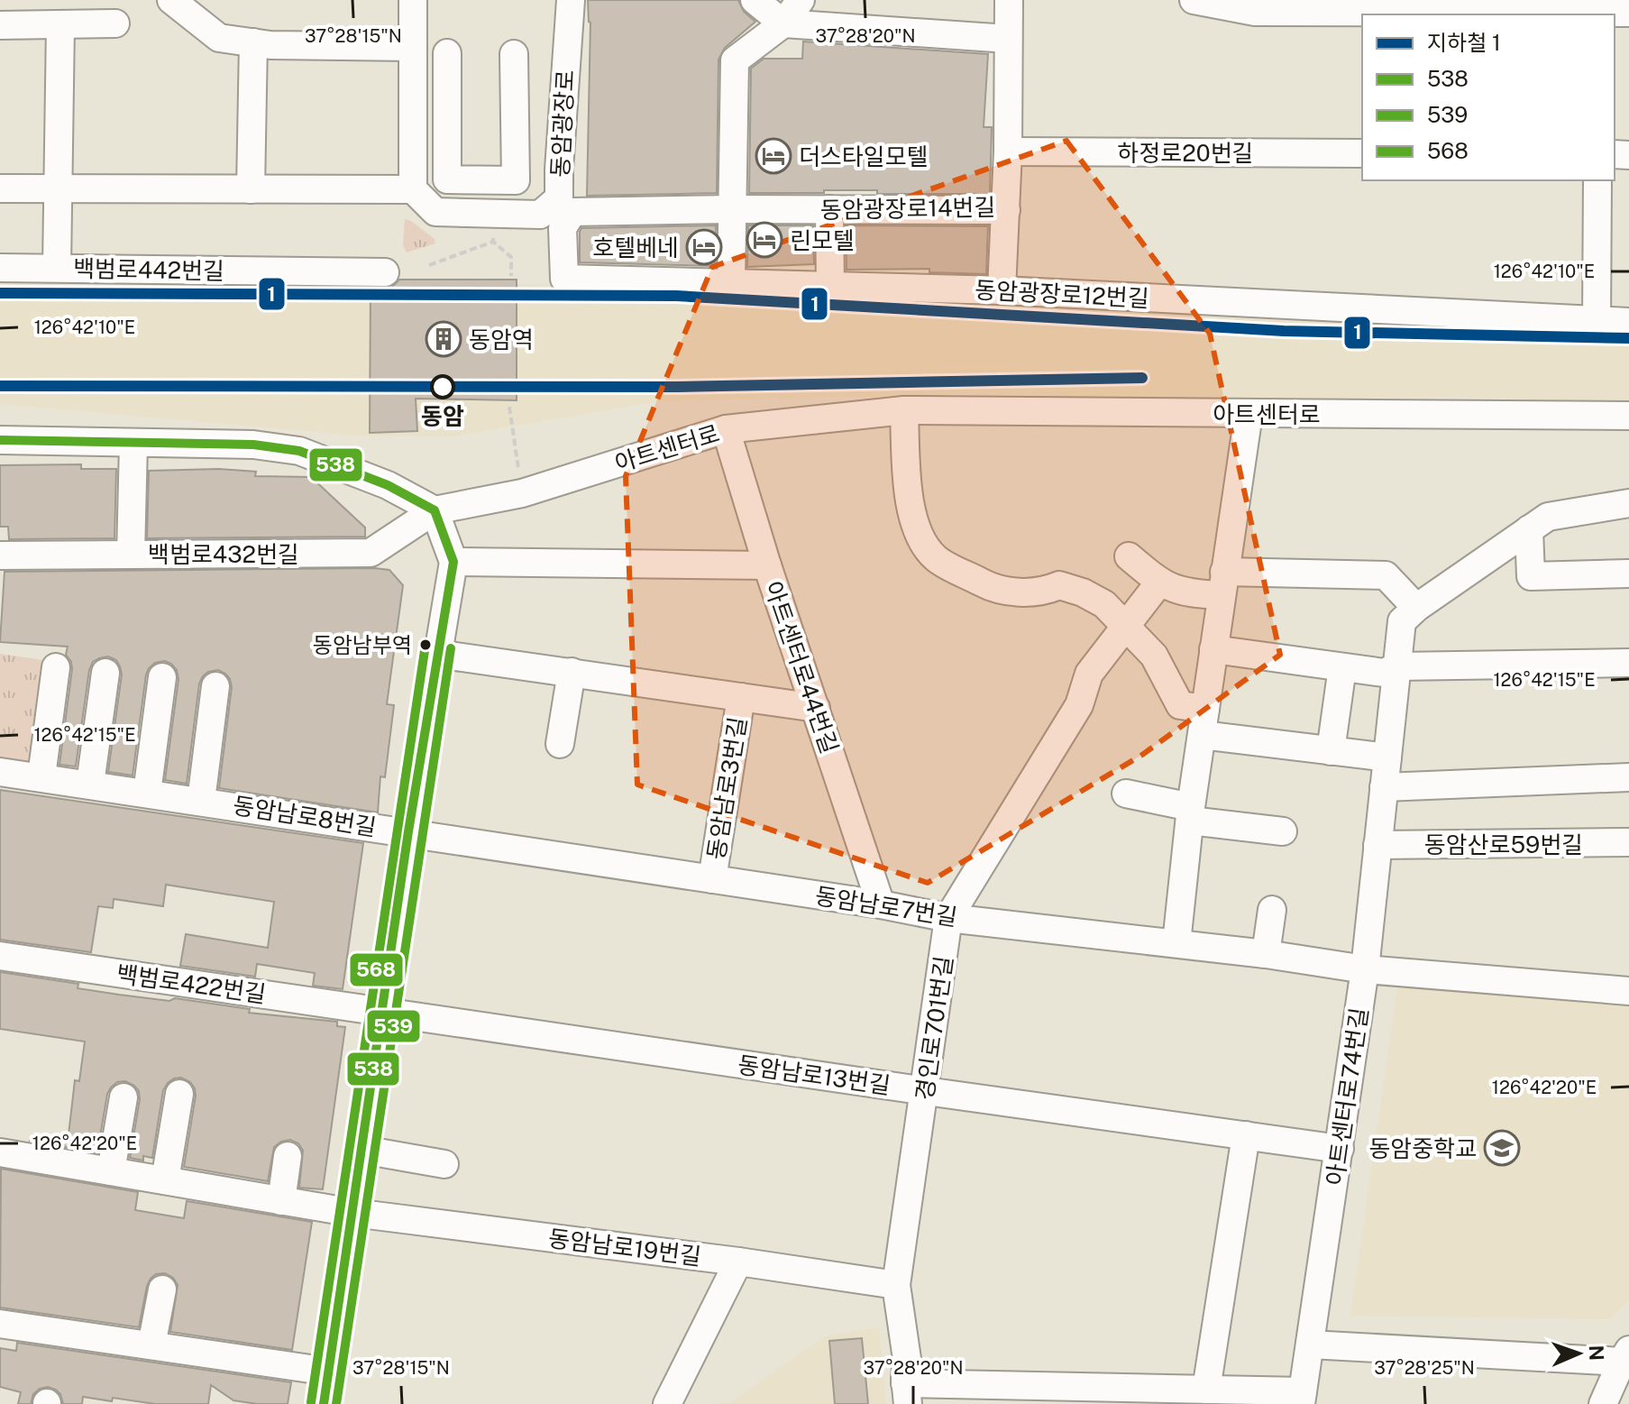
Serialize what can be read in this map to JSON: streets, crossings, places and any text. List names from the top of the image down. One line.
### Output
{"streets":{"street":["동암광장로","하정로20번길","동암광장로14번길","백범로442번길","동암광장로12번길","아트센터로","백범로432번길","아트센터로44번길","동암남로3번길","동암남로8번길","동암산로59번길","동암남로7번길","백범로422번길","경인로701번길","동암남로13번길","아트센터로74번길","동암남로19번길"]},"crossings":[["동암광장로","동암광장로14번길"],["동암광장로","동암광장로12번길"],["하정로20번길","동암광장로14번길"],["동암광장로14번길","동암광장로12번길"],["아트센터로","백범로432번길"],["아트센터로","아트센터로44번길"],["아트센터로44번길","동암남로3번길"],["아트센터로44번길","동암남로7번길"],["동암남로3번길","동암남로7번길"],["동암남로8번길","동암남로7번길"],["동암산로59번길","아트센터로74번길"],["동암남로7번길","경인로701번길"],["동암남로7번길","아트센터로74번길"],["백범로422번길","동암남로13번길"],["경인로701번길","동암남로13번길"],["경인로701번길","동암남로19번길"],["동암남로13번길","아트센터로74번길"]],"places":{"hotel":["더스타일모텔","린모텔","호텔베네"],"building":["동암역"],"other":["동암","동암남부역"],"school or university":["동암중학교"]},"lines":["metro line 1","transit line 538","transit line 568","transit line 539"],"legend":["지하철 1","538","539","568"],"north":"right","coordinates":["37°28'15\"N","37°28'20\"N","126°42'10\"E","126°42'15\"E","126°42'20\"E","37°28'25\"N"]}
